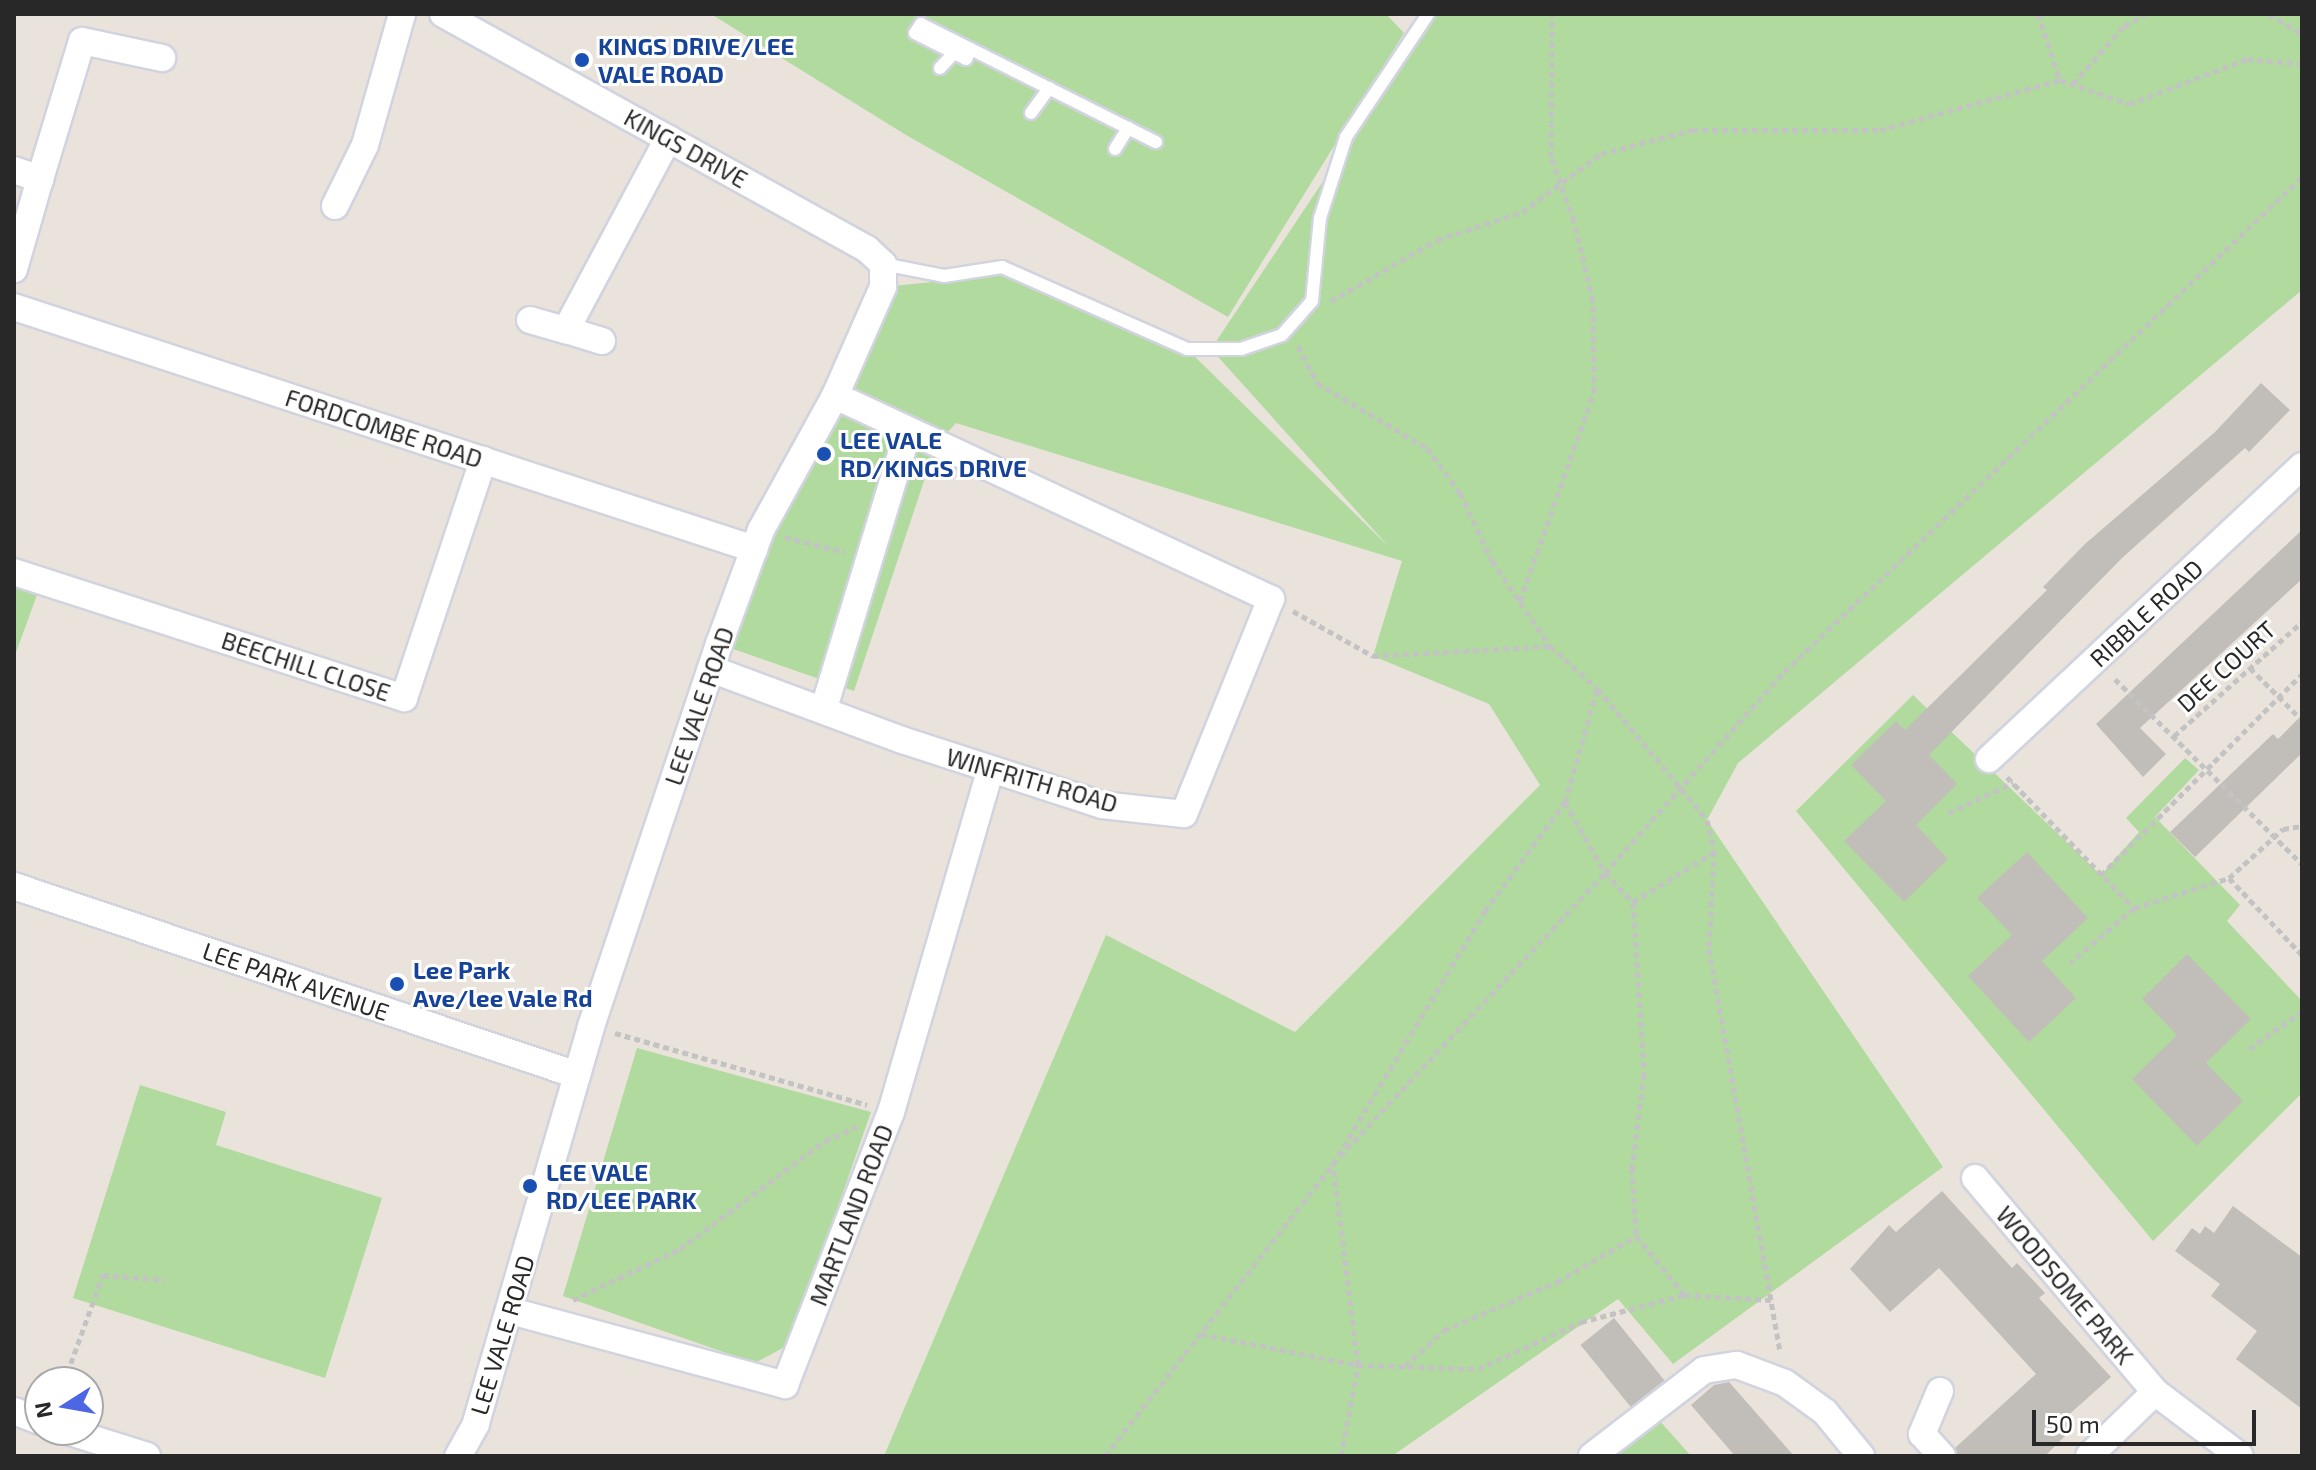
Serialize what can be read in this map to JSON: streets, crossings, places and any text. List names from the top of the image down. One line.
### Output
{"streets":{"street":["KINGS DRIVE","FORDCOMBE ROAD","RIBBLE ROAD","BEECHILL CLOSE","LEE VALE ROAD","WINFRITH ROAD","LEE PARK AVENUE","MARTLAND ROAD","WOODSOME PARK"],"path":["DEE COURT"]},"crossings":[["KINGS DRIVE","LEE VALE ROAD"],["FORDCOMBE ROAD","BEECHILL CLOSE"],["FORDCOMBE ROAD","LEE VALE ROAD"],["LEE VALE ROAD","WINFRITH ROAD"],["LEE VALE ROAD","LEE PARK AVENUE"],["LEE VALE ROAD","MARTLAND ROAD"],["WINFRITH ROAD","MARTLAND ROAD"]],"places":["KINGS DRIVE/LEE VALE ROAD","LEE VALE RD/KINGS DRIVE","Lee Park Ave/lee Vale Rd","LEE VALE RD/LEE PARK"],"scale_bar":"50 m","north":"left"}
